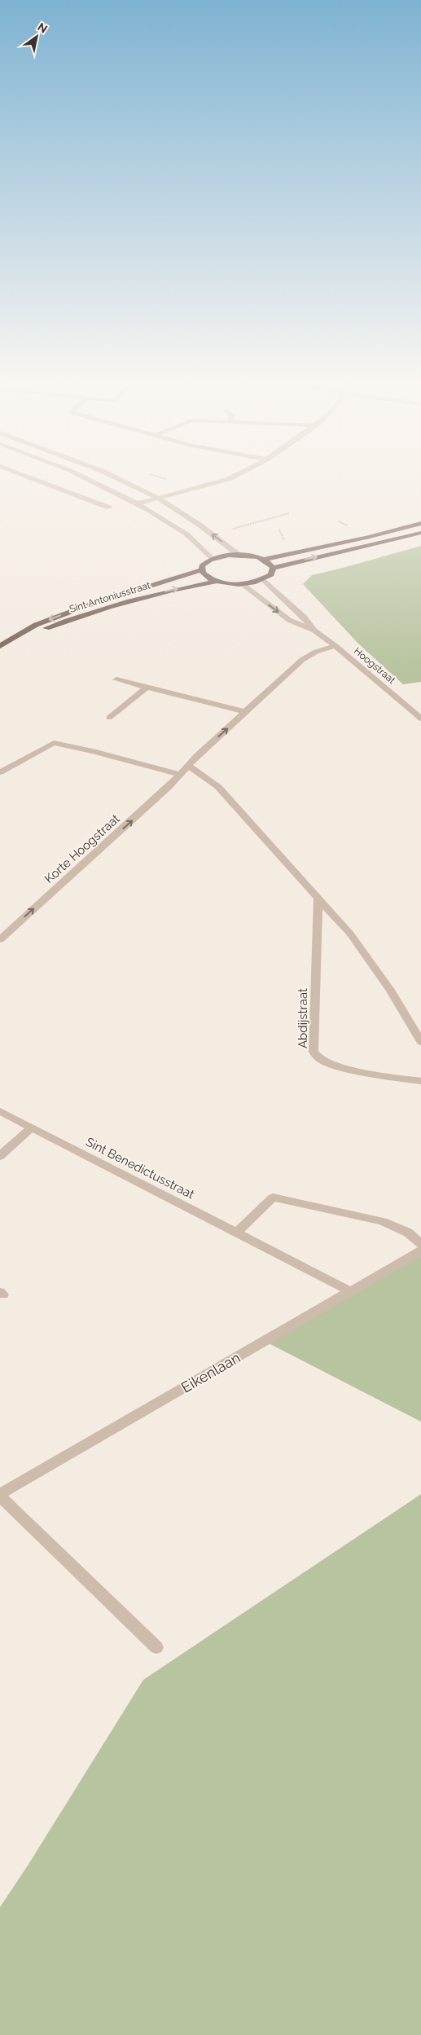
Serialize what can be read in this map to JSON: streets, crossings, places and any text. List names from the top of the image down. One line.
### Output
{"streets":{"main road":["Sint Antoniusstraat"],"street":["Hoogstraat","Korte Hoogstraat","Abdijstraat","Sint Benedictusstraat","Eikenlaan"]},"crossings":[["Sint Antoniusstraat","Hoogstraat"],["Hoogstraat","Korte Hoogstraat"],["Sint Benedictusstraat","Eikenlaan"]],"one_way":["Korte Hoogstraat"],"north":"top right"}
